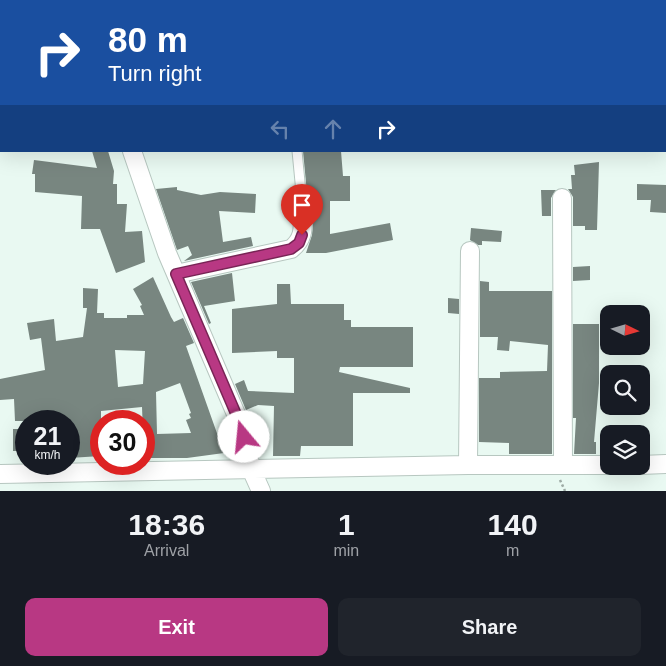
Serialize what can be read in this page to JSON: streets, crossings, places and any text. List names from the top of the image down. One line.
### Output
{"north":"right","page":{"turn":["80 m","Turn right"],"speed":"21 km/h","limit":"30","eta":["18:36","Arrival","1","min","140","m"],"buttons":["Exit","Share"]}}
